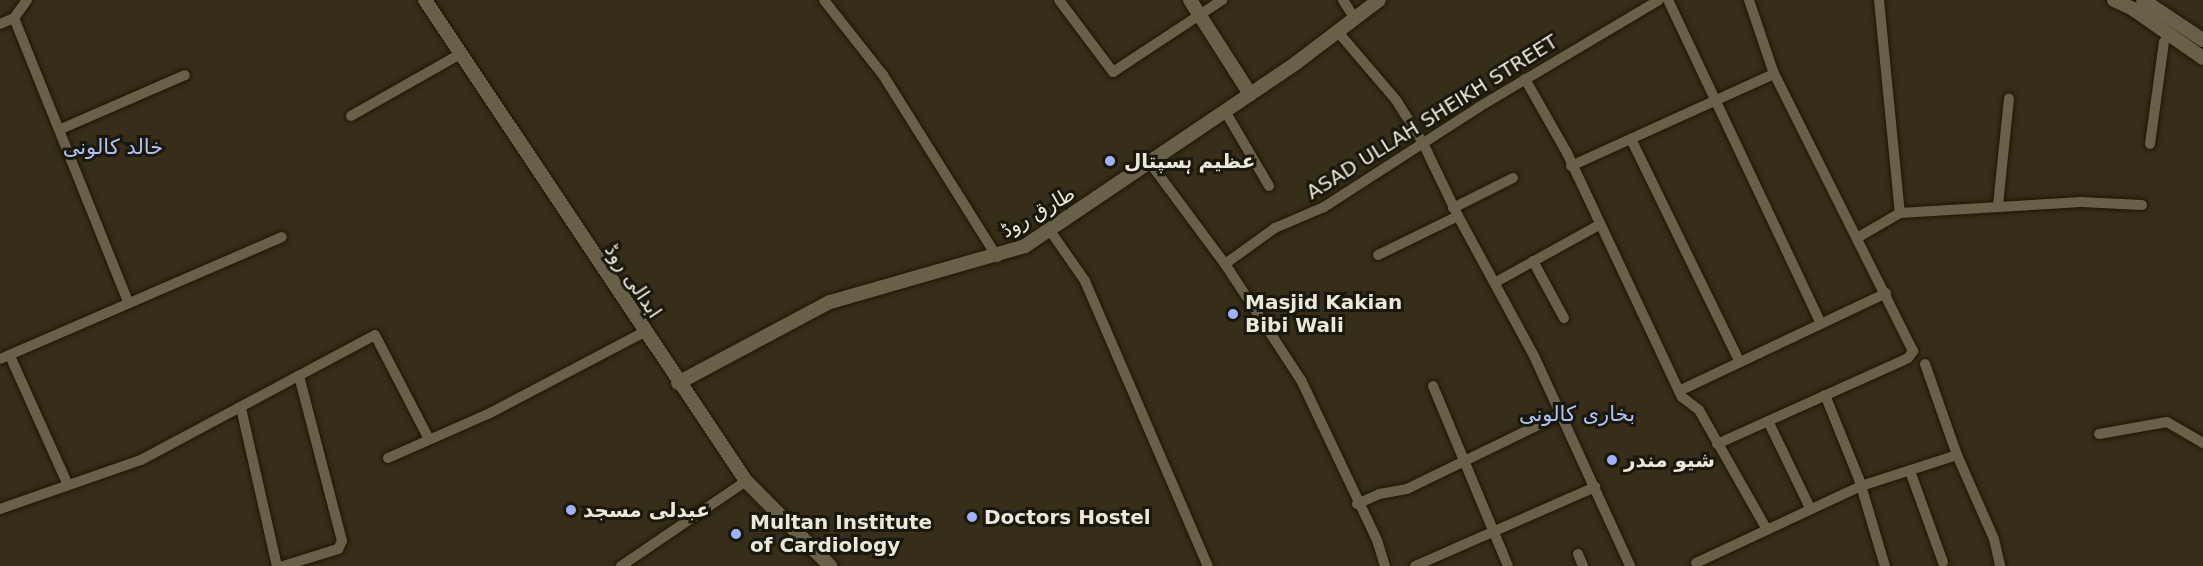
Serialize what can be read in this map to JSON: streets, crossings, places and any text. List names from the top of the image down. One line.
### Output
{"streets":{"street":["ASAD ULLAH SHEIKH STREET","طارق روڈ","ابدالی روڈ"]},"crossings":[["طارق روڈ","ابدالی روڈ"]],"districts":["خالد کالونی","بخاری کالونی"],"places":["عظیم ہسپتال","Masjid Kakian Bibi Wali","شیو مندر","عبدلی مسجد","Doctors Hostel","Multan Institute of Cardiology"]}
